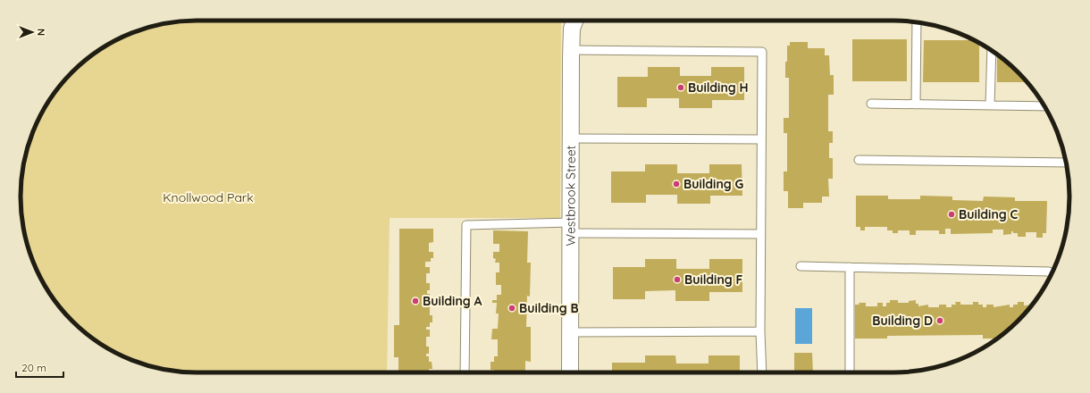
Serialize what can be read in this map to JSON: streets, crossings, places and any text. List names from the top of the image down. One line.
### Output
{"streets":{"street":["Westbrook Street"]},"parks":["Knollwood Park"],"places":["Building H","Building G","Building C","Building F","Building A","Building B","Building D"],"scale_bar":"20 m","north":"right"}
